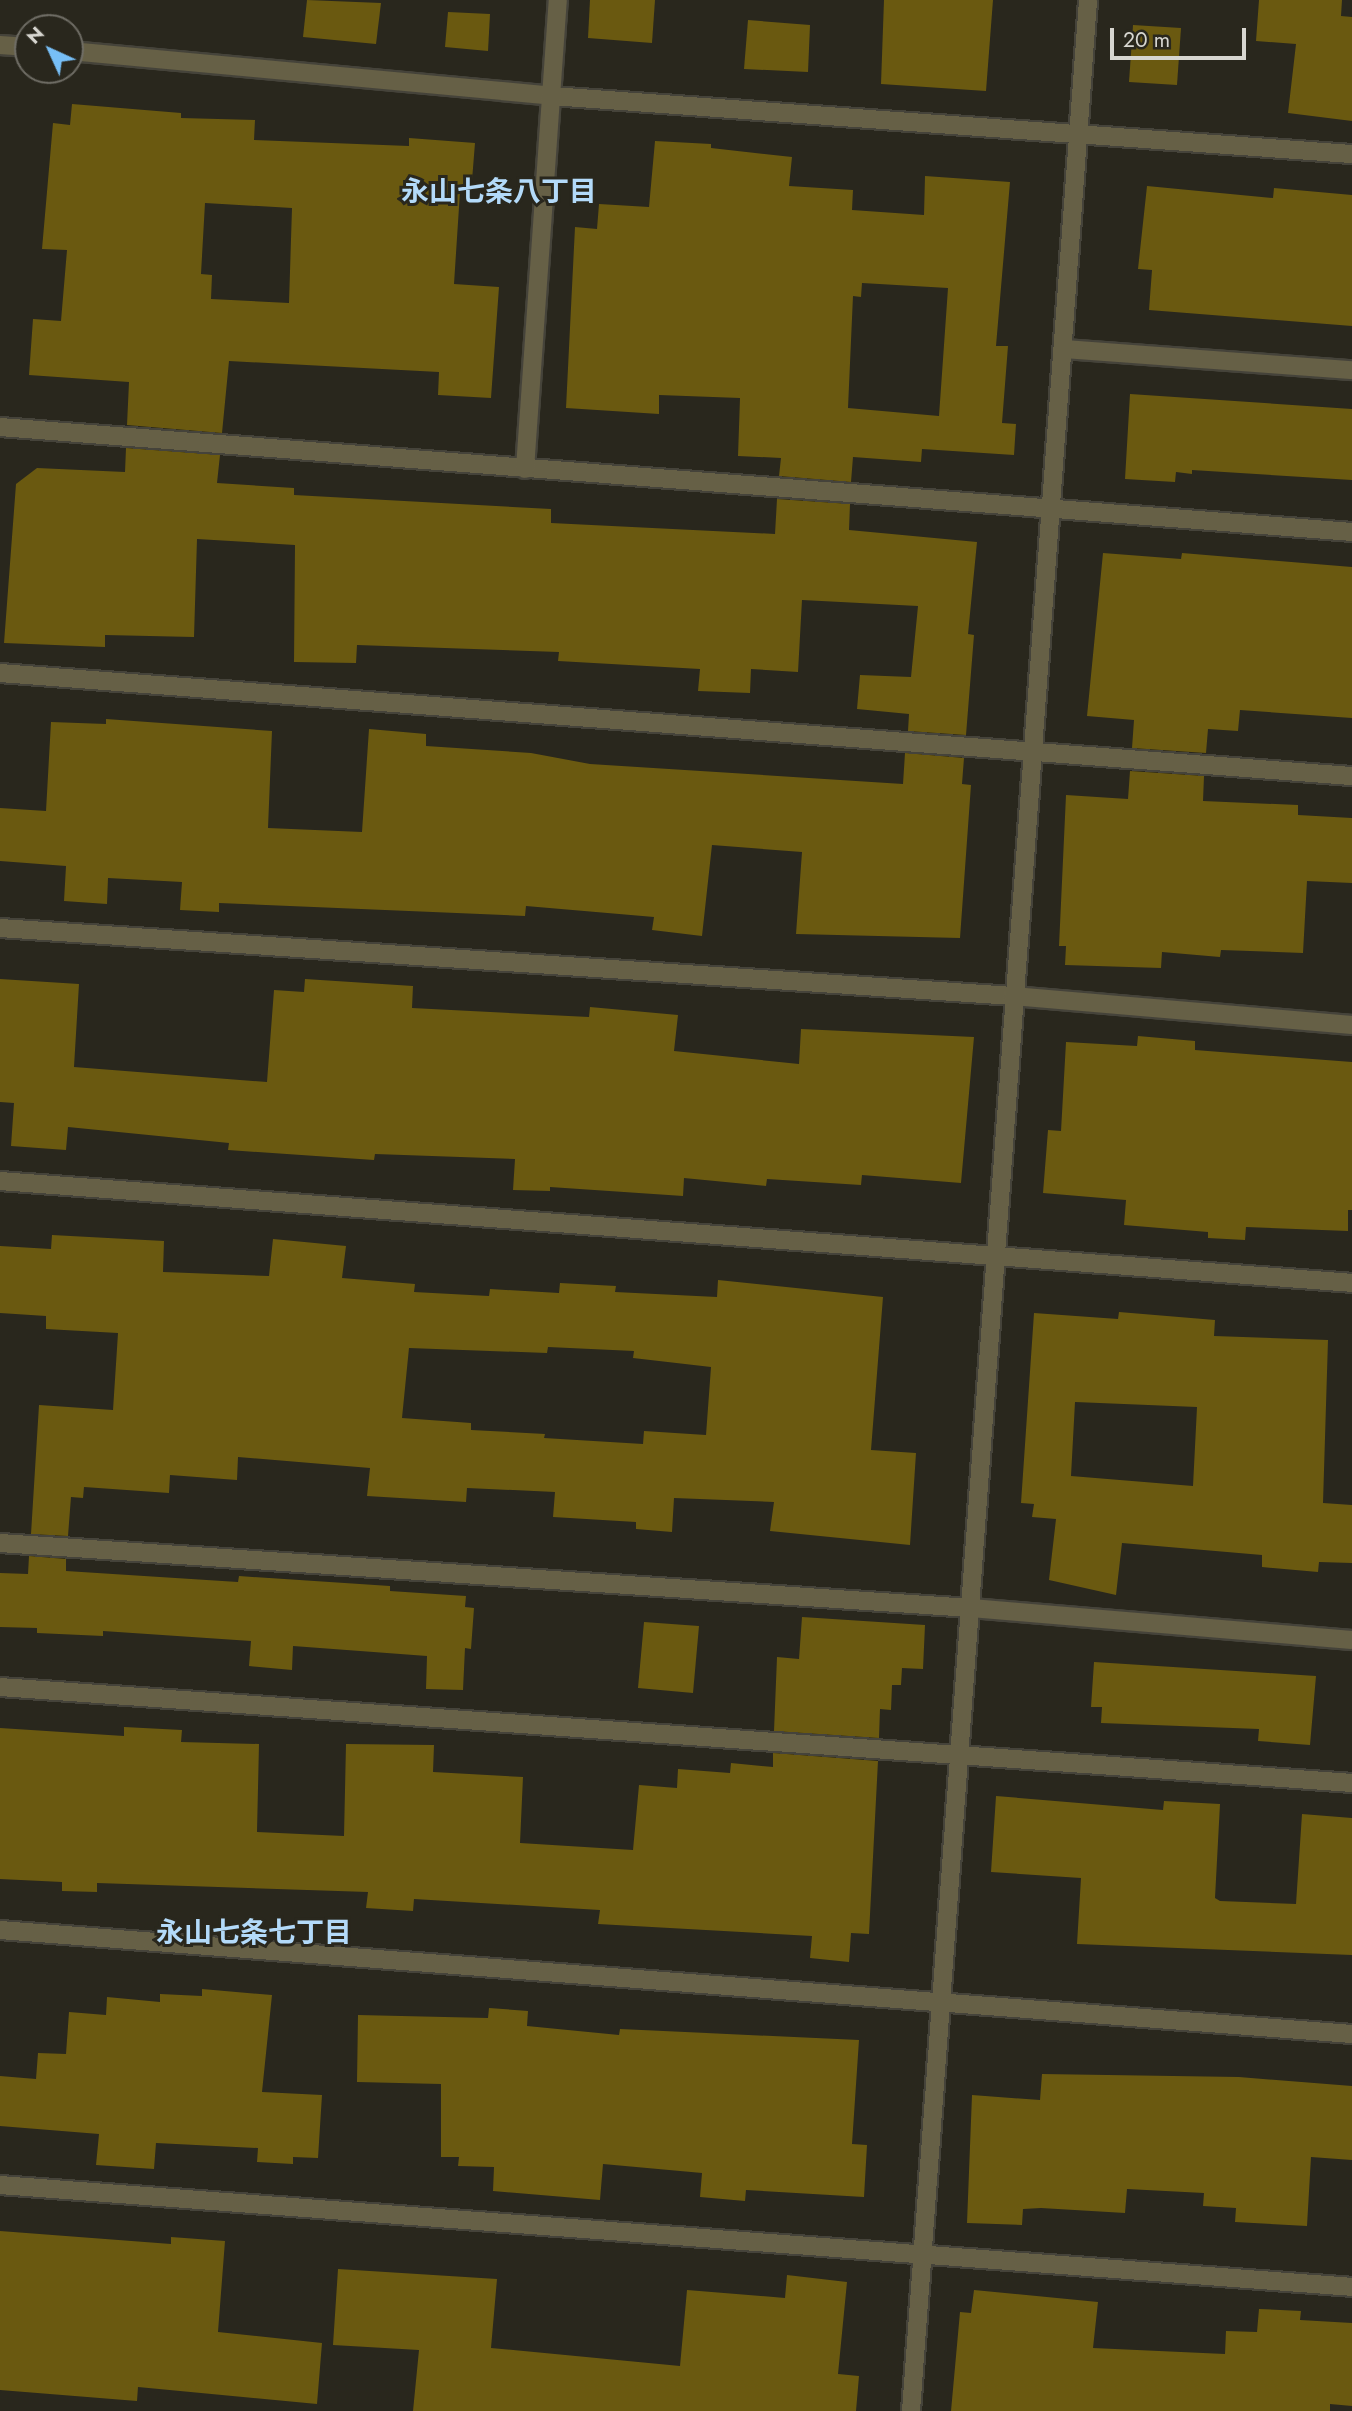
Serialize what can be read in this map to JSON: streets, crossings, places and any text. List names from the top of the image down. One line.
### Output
{"districts":["永山七条八丁目","永山七条七丁目"],"scale_bar":"20 m","north":"top left"}
